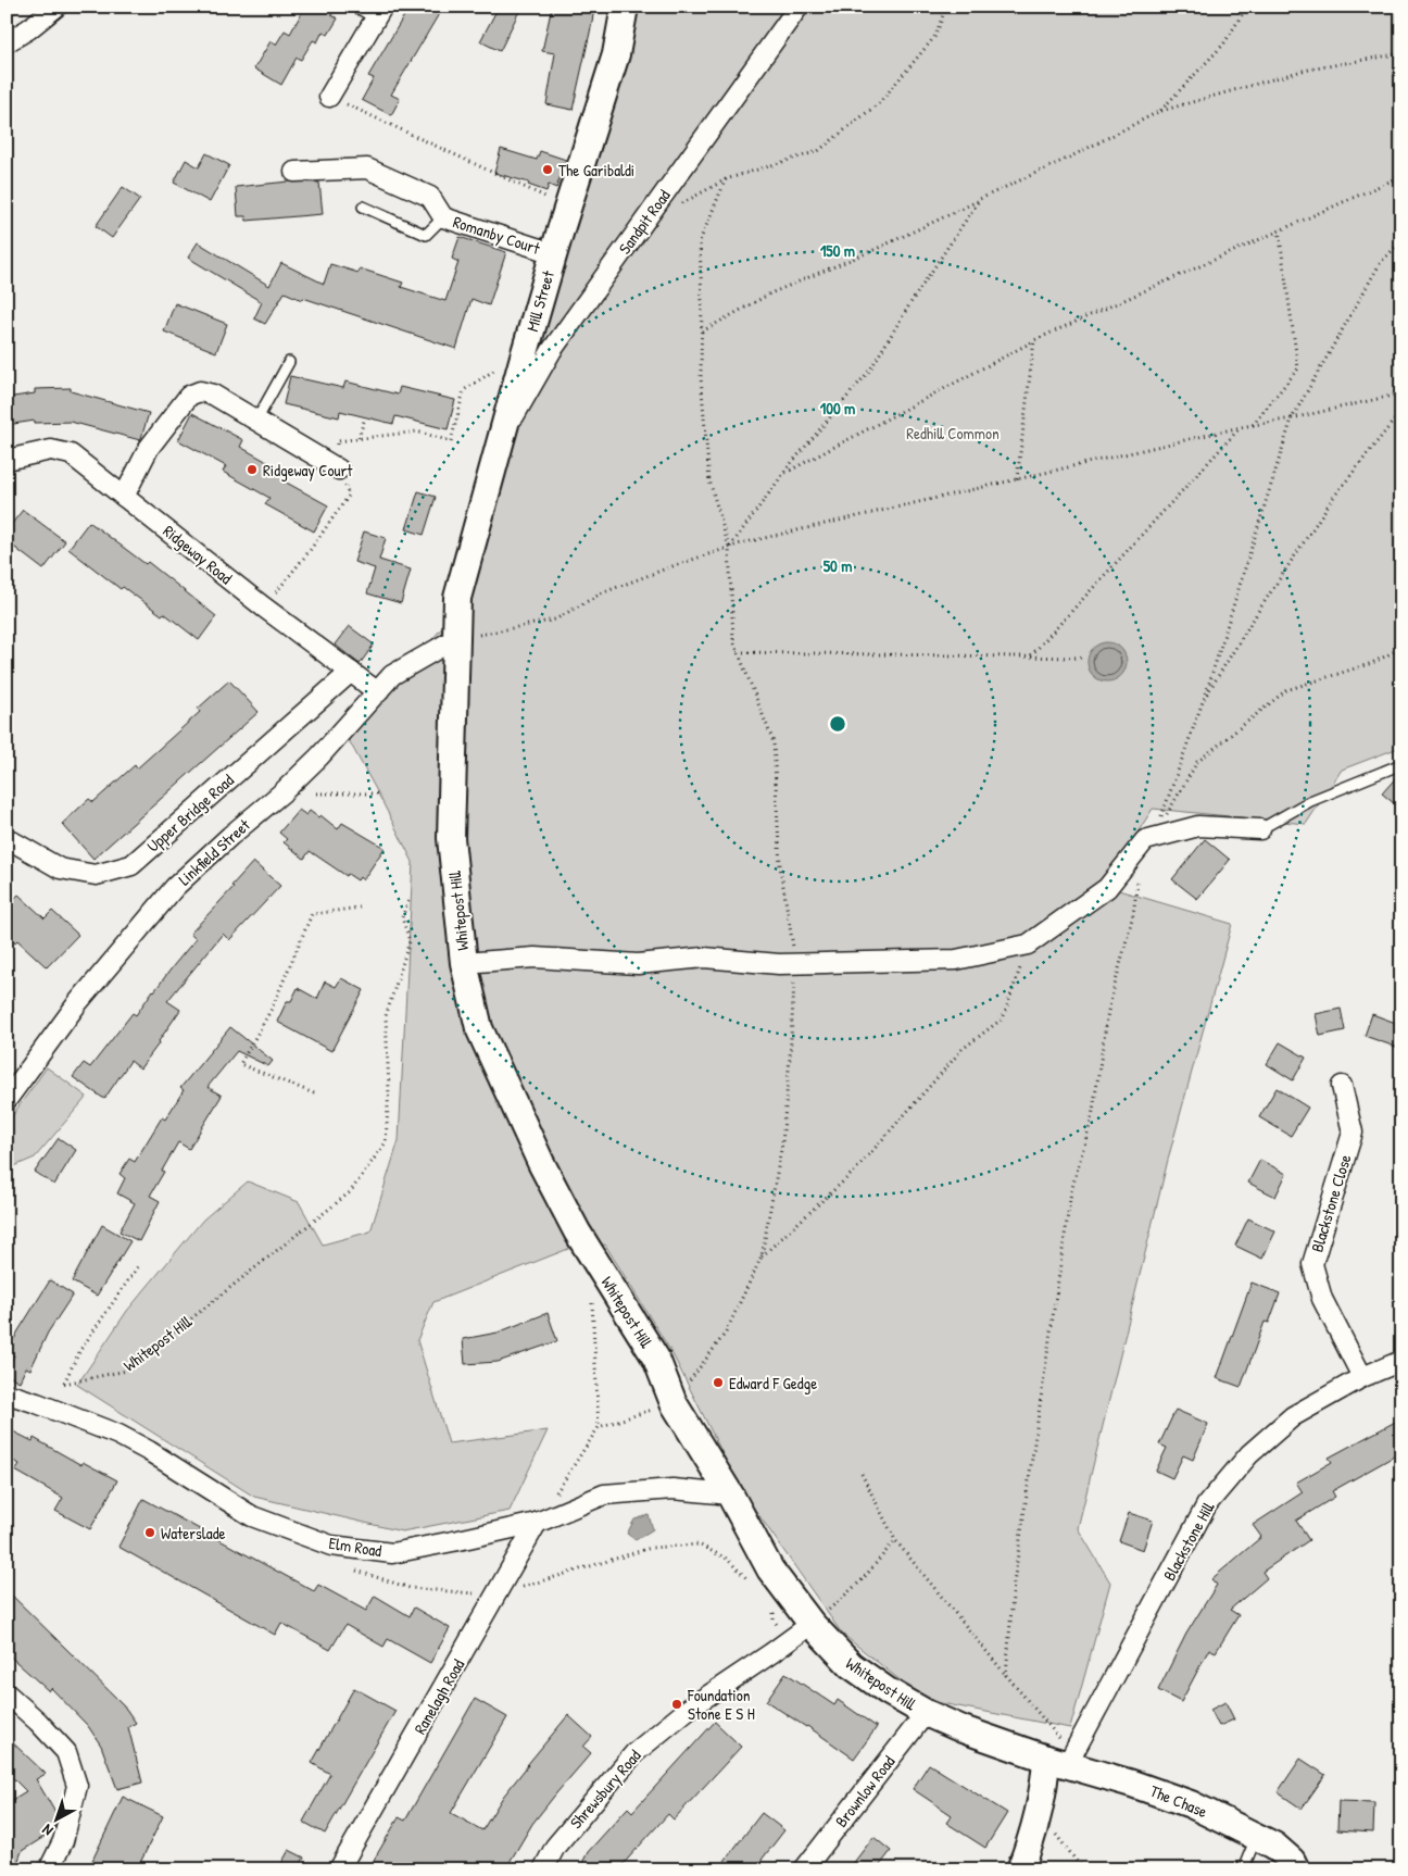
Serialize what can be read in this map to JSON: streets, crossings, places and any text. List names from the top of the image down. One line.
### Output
{"streets":{"street":["Sandpit Road","Romanby Court","Mill Street","Ridgeway Road","Upper Bridge Road","Linkfield Street","Whitepost Hill","Blackstone Close","Blackstone Hill","Elm Road","Ranelagh Road","Shrewsbury Road","Brownlow Road","The Chase"]},"crossings":[["Sandpit Road","Mill Street"],["Romanby Court","Mill Street"],["Mill Street","Whitepost Hill"],["Ridgeway Road","Upper Bridge Road"],["Ridgeway Road","Linkfield Street"],["Linkfield Street","Whitepost Hill"],["Whitepost Hill","Blackstone Hill"],["Whitepost Hill","Elm Road"],["Whitepost Hill","Shrewsbury Road"],["Whitepost Hill","Brownlow Road"],["Whitepost Hill","The Chase"],["Blackstone Close","Blackstone Hill"],["Blackstone Hill","The Chase"],["Elm Road","Ranelagh Road"]],"parks":["Redhill Common"],"places":["The Garibaldi","Ridgeway Court","Edward F Gedge","Waterslade","Foundation Stone E S H"],"north":"bottom left","rings":["150 m","100 m","50 m"]}
